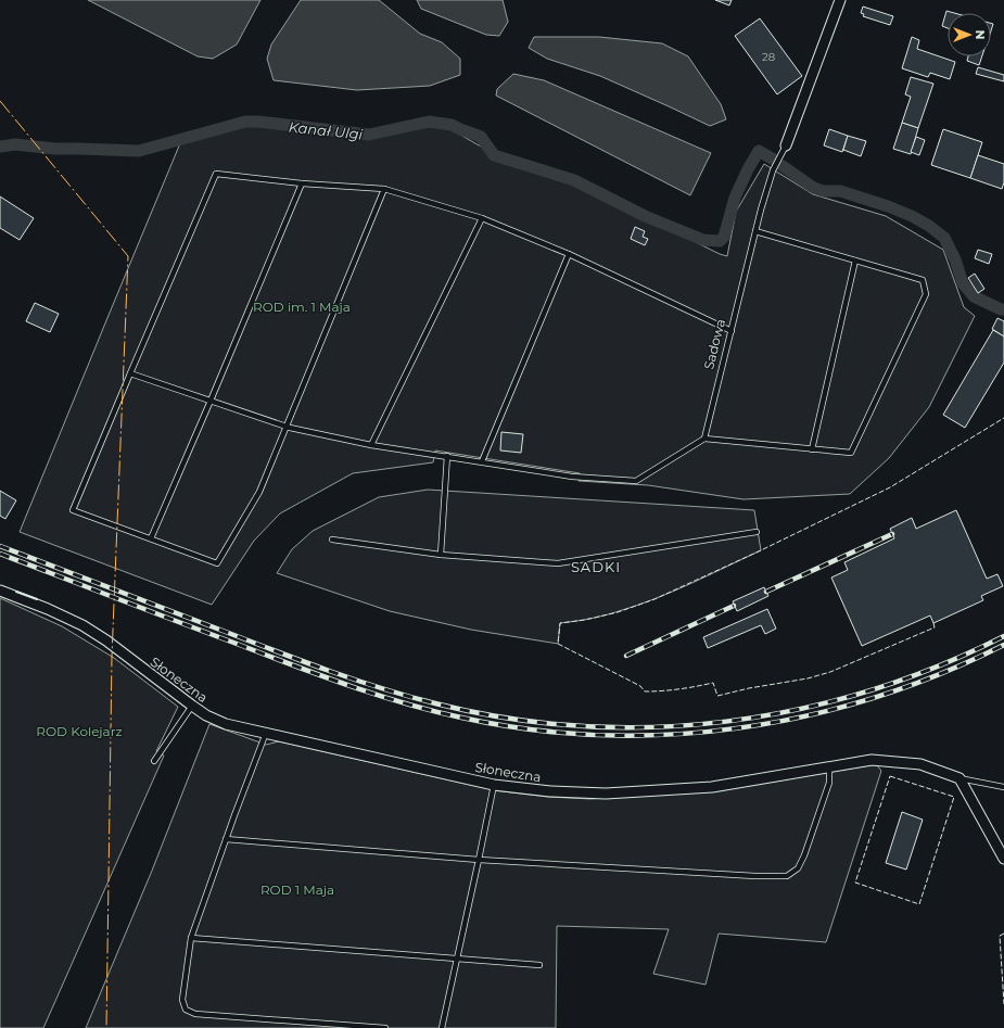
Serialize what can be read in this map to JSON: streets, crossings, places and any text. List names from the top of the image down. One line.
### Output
{"streets":{"street":["Sadowa","Słoneczna"]},"districts":["SADKI"],"water":["Kanał Ulgi"],"parks":["ROD im. 1 Maja","ROD Kolejarz","ROD 1 Maja"],"house_numbers":["28"],"north":"right"}
